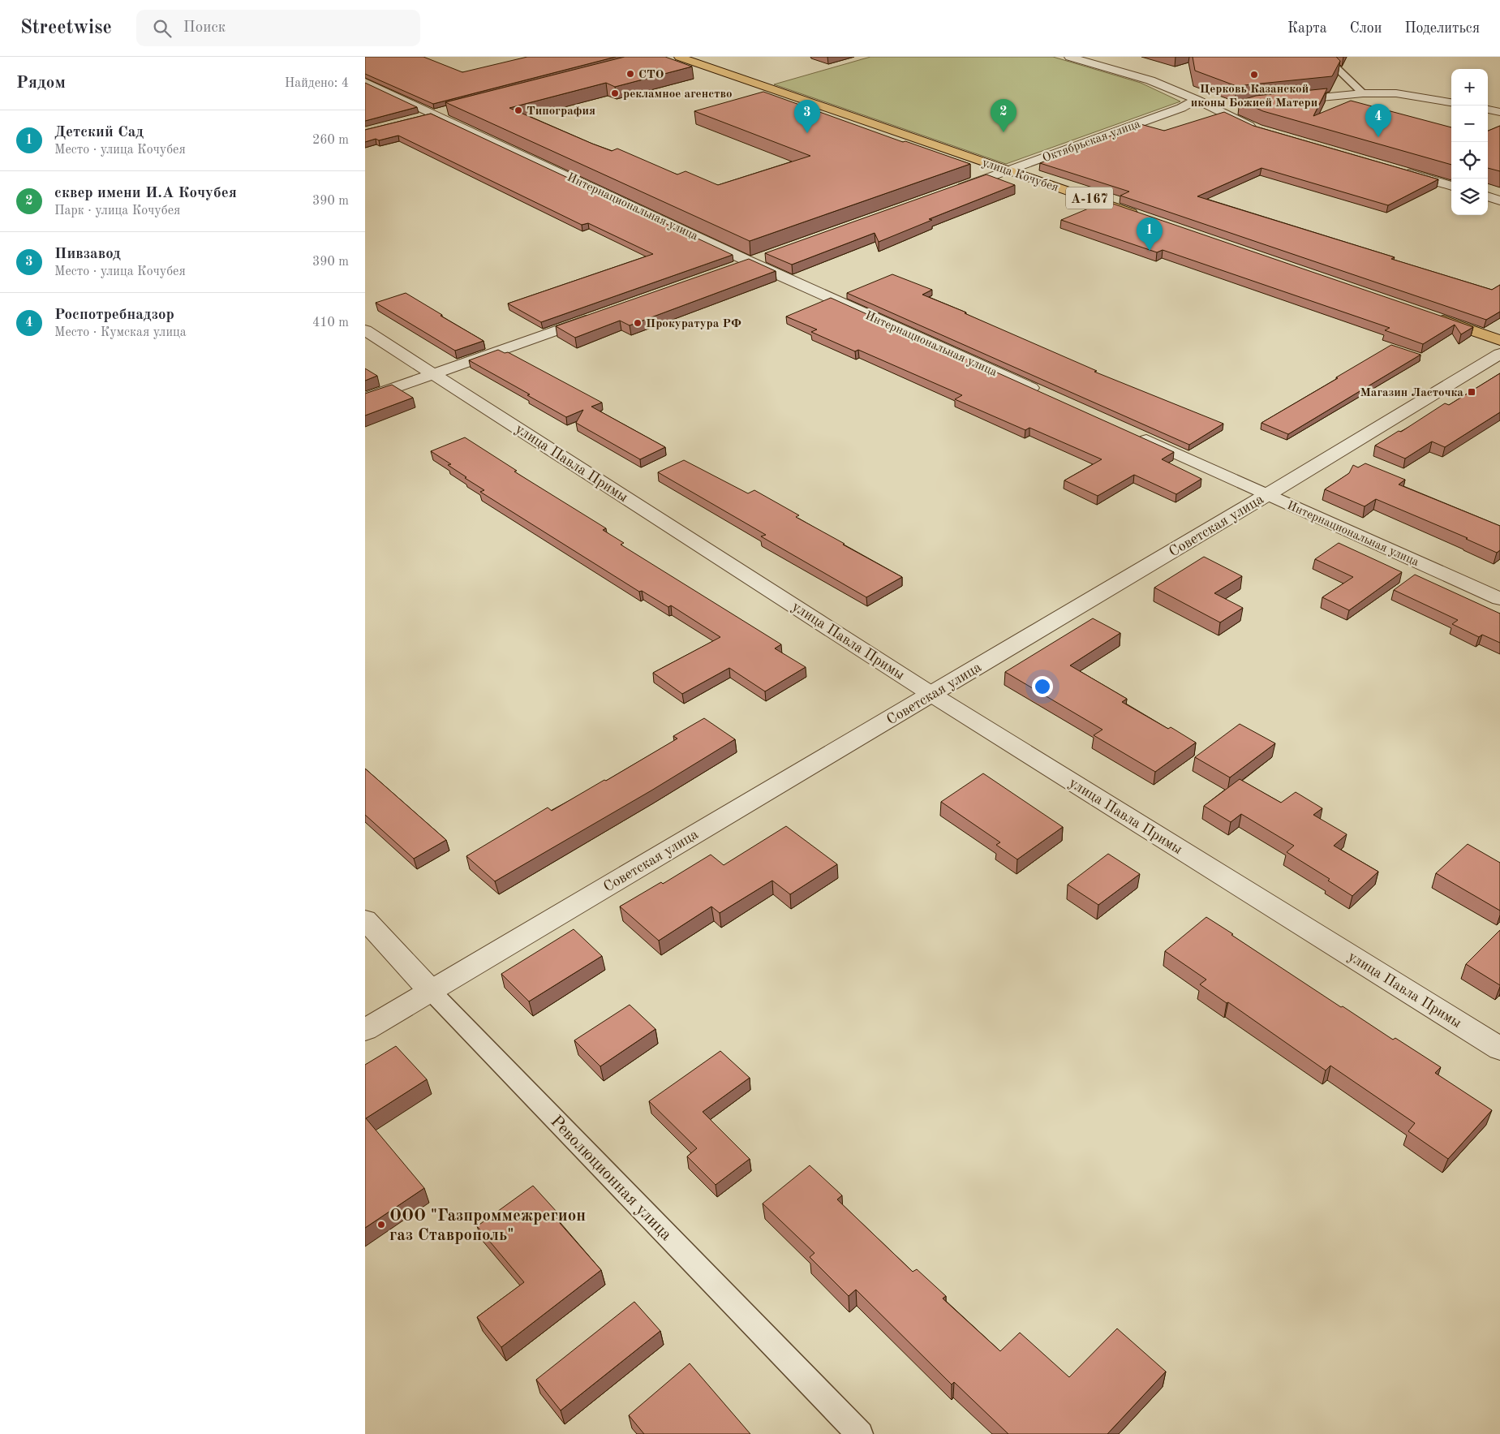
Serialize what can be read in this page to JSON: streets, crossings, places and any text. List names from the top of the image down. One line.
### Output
{"streets":{"main road":["улица Кочубея","А-167"],"street":["Октябрьская улица","Интернациональная улица","улица Павла Примы","Советская улица","Революционная улица"]},"crossings":[["Октябрьская улица","улица Кочубея"],["Интернациональная улица","Советская улица"],["улица Павла Примы","Советская улица"],["Советская улица","Революционная улица"]],"places":{"other":["СТО","Церковь Казанской иконы Божией Матери","рекламное агенство","Типография","Прокуратура РФ","ООО \"Газпроммежрегион газ Ставрополь\""],"transit":["Магазин Ласточка"]},"page":{"header":"Streetwise","search":"Поиск","nav":["Карта","Слои","Поделиться"],"heading":["Рядом","Найдено: 4"],"map_buttons":["+","−"],"pins":["2","3","4","1"],"list":[{"mark":"1","name":"Детский Сад","note":"Место · улица Кочубея","value":"260 m"},{"mark":"2","name":"сквер имени И.А Кочубея","note":"Парк · улица Кочубея","value":"390 m"},{"mark":"3","name":"Пивзавод","note":"Место · улица Кочубея","value":"390 m"},{"mark":"4","name":"Роспотребнадзор","note":"Место · Кумская улица","value":"410 m"}]}}
